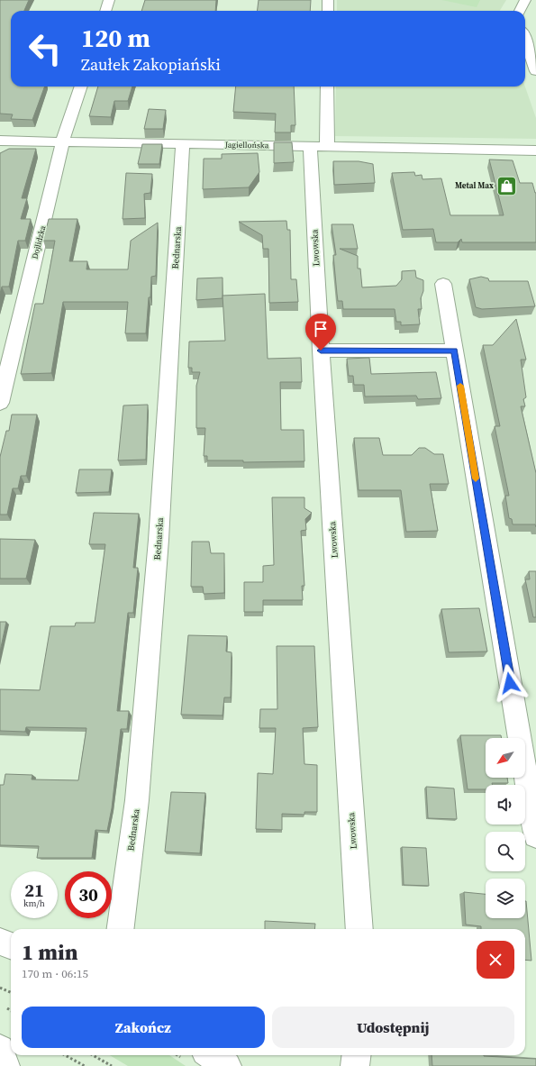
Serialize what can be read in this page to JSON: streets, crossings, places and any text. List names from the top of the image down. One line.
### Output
{"streets":{"street":["Jagiellońska","Dojlidzka","Bednarska","Lwowska"]},"crossings":[["Jagiellońska","Dojlidzka"],["Jagiellońska","Bednarska"],["Jagiellońska","Lwowska"]],"places":{"shop":["Metal Max"]},"north":"bottom left","page":{"turn":["120 m","Zaułek Zakopiański"],"speed":"21 km/h","limit":"30","heading":["1 min","170 m · 06:15"],"buttons":["Zakończ","Udostępnij"]}}
